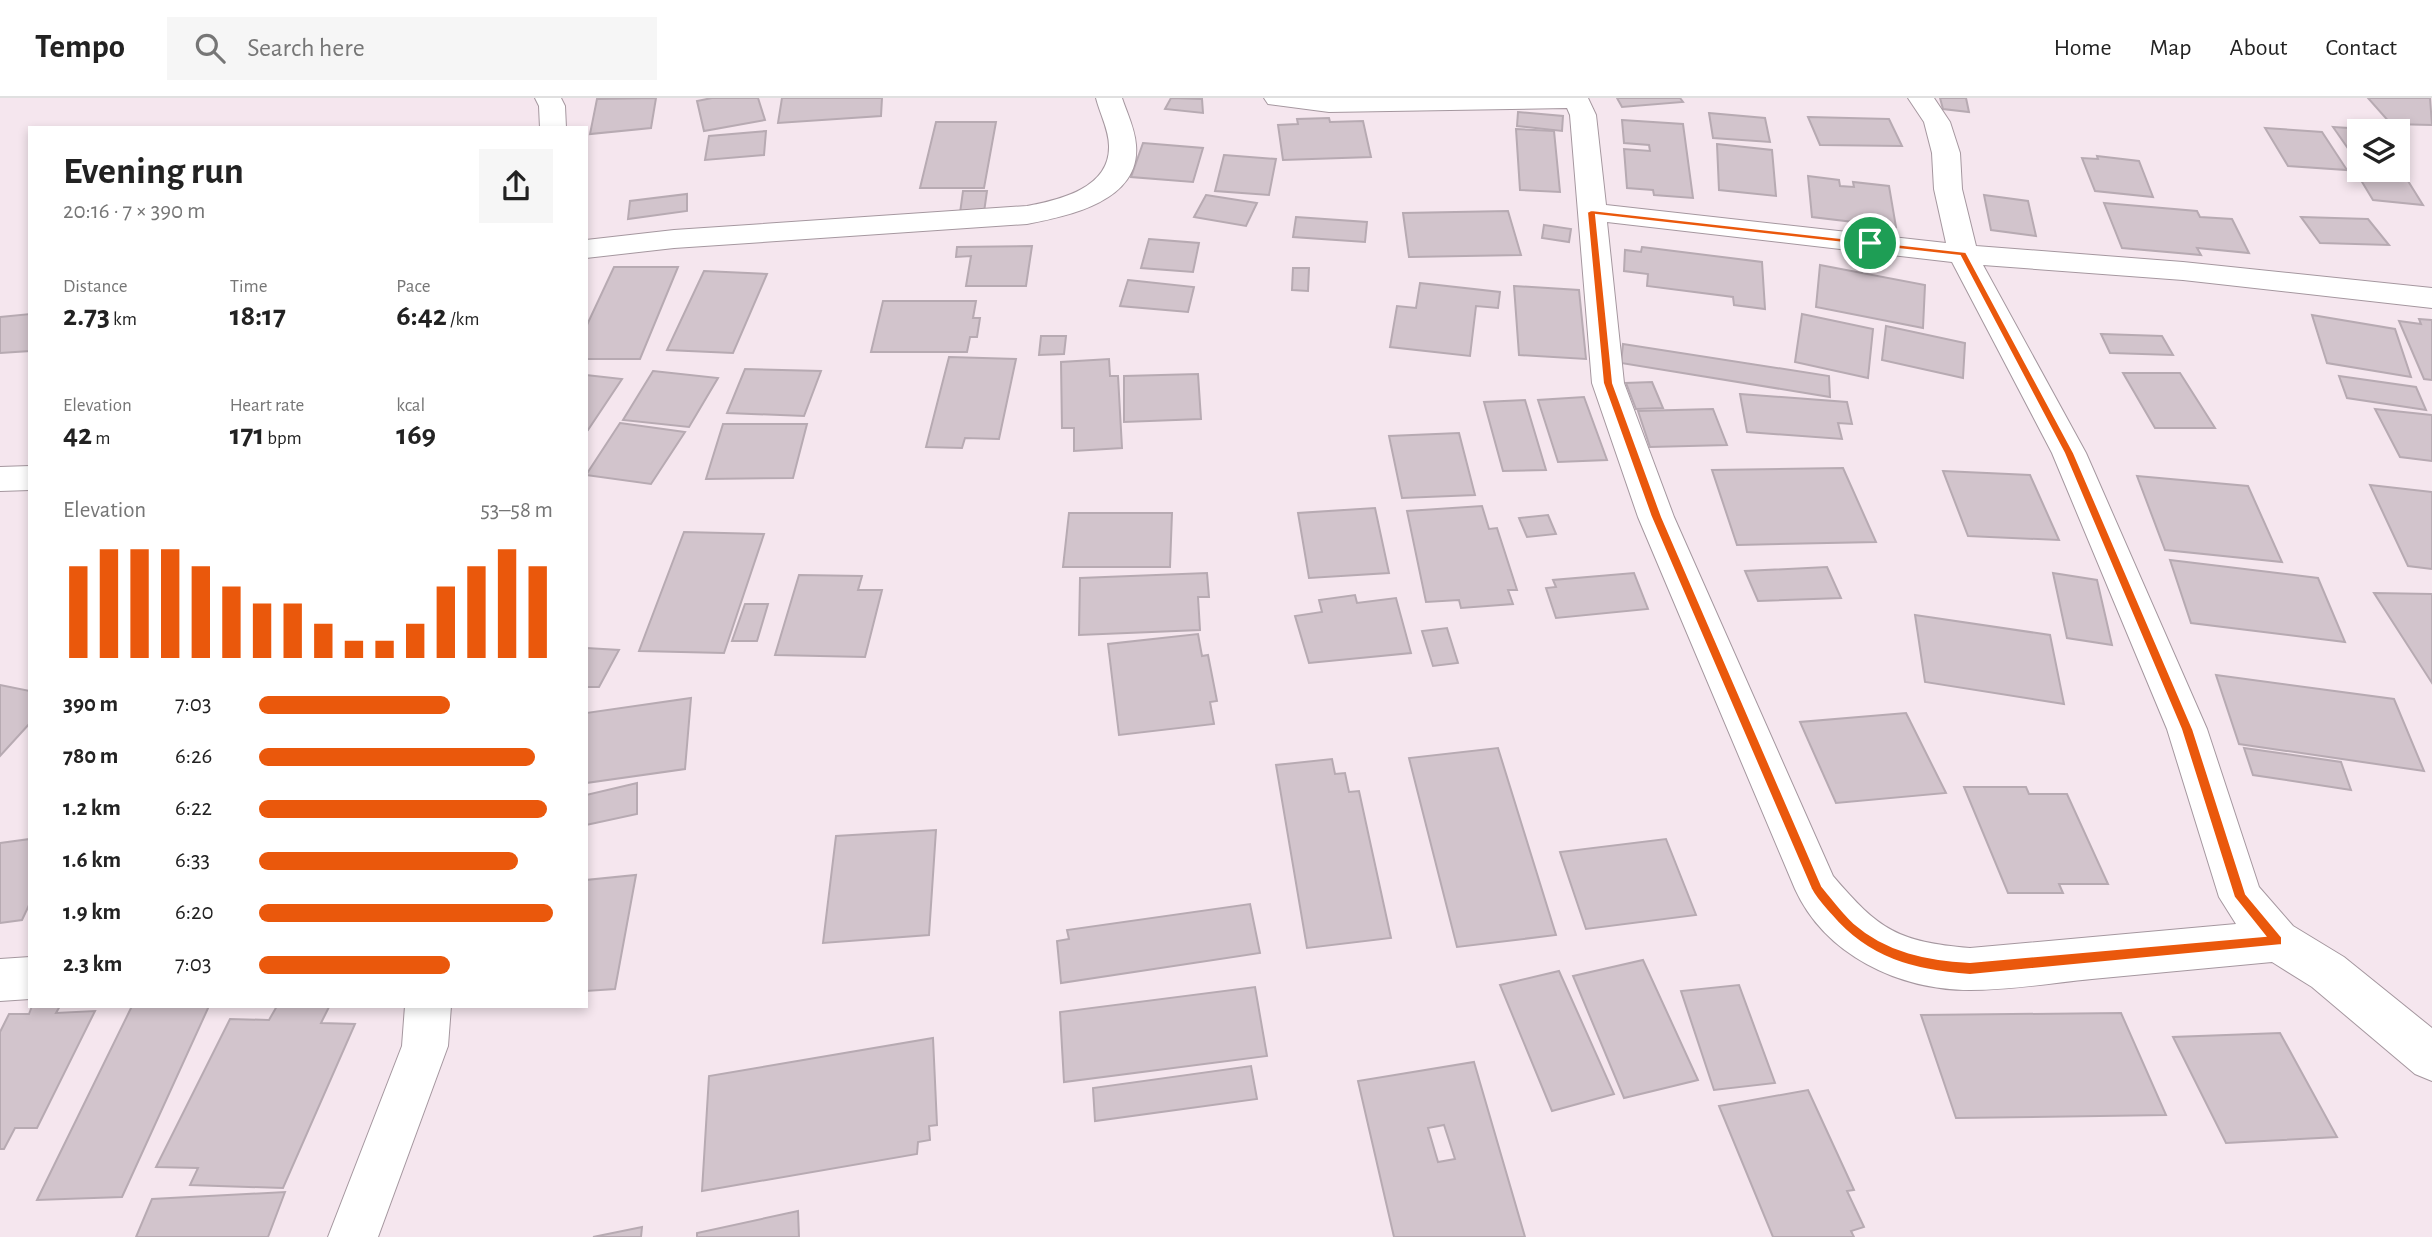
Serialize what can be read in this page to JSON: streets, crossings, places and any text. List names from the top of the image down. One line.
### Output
{"page":{"header":"Tempo","search":"Search here","nav":["Home","Map","About","Contact"],"heading":["Evening run","20:16 · 7 × 390 m"],"stats":[["Distance","2.73 km"],["Time","18:17"],["Pace","6:42 /km"],["Elevation","42 m"],["Heart rate","171 bpm"],["kcal","169"]],"chart":["Elevation","53–58 m"],"list":[{"name":"390 m","note":"7:03"},{"name":"780 m","note":"6:26"},{"name":"1.2 km","note":"6:22"},{"name":"1.6 km","note":"6:33"},{"name":"1.9 km","note":"6:20"},{"name":"2.3 km","note":"7:03"}]}}
